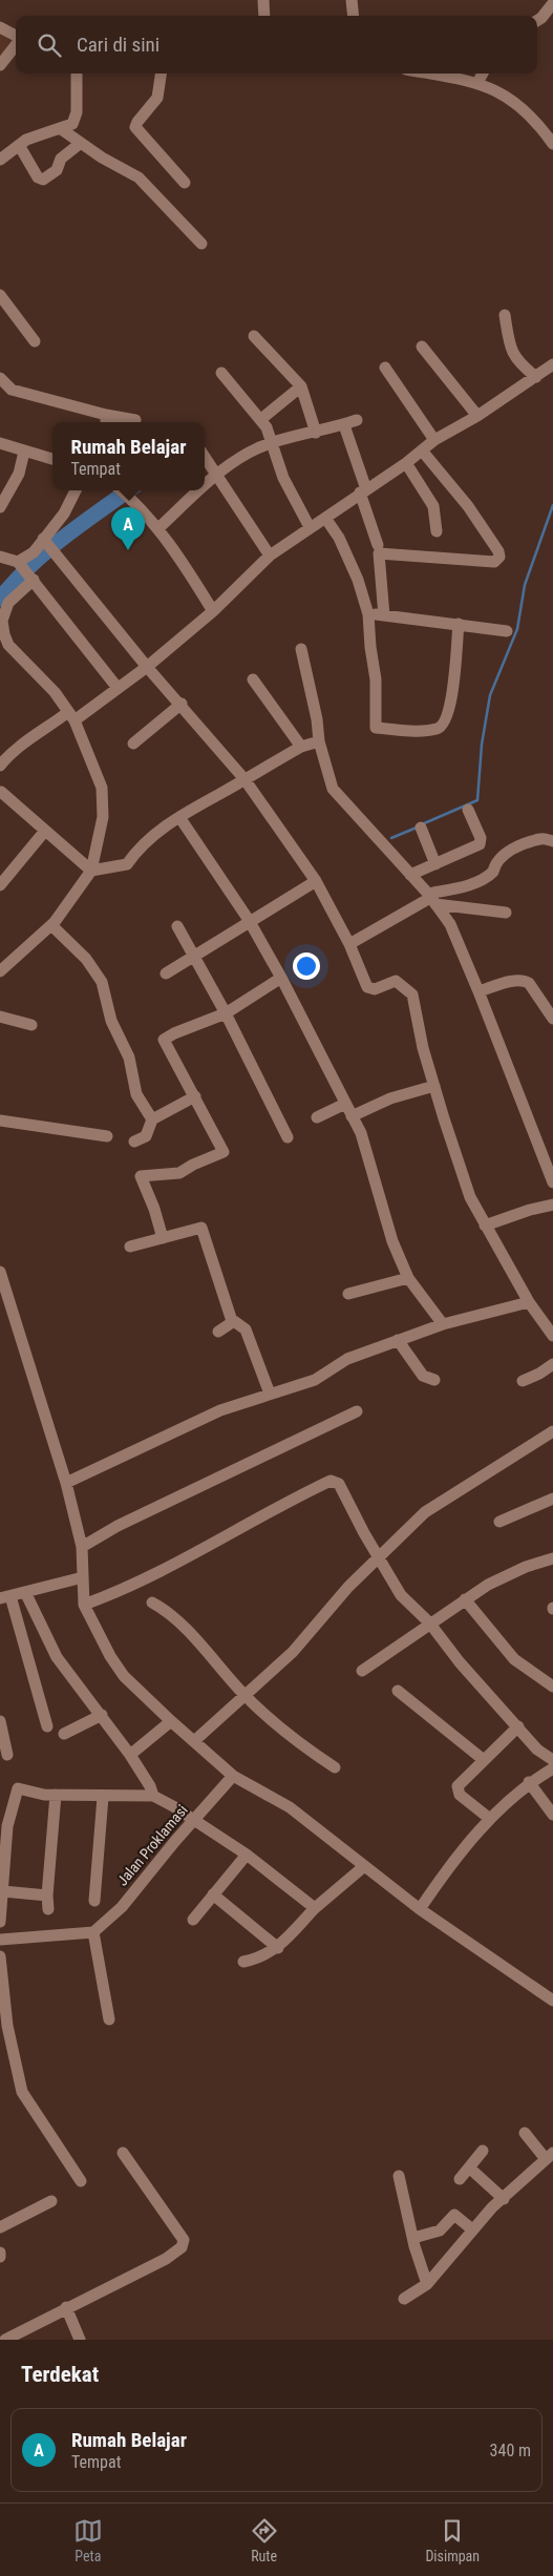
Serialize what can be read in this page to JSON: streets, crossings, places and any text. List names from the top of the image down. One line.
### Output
{"streets":{"street":["Jalan Proklamasi"]},"page":{"search":"Cari di sini","popup":["Rumah Belajar","Tempat"],"pins":"A","heading":"Terdekat","list":[{"mark":"A","name":"Rumah Belajar","note":"Tempat","value":"340 m"}],"nav":["Peta","Rute","Disimpan"]}}
